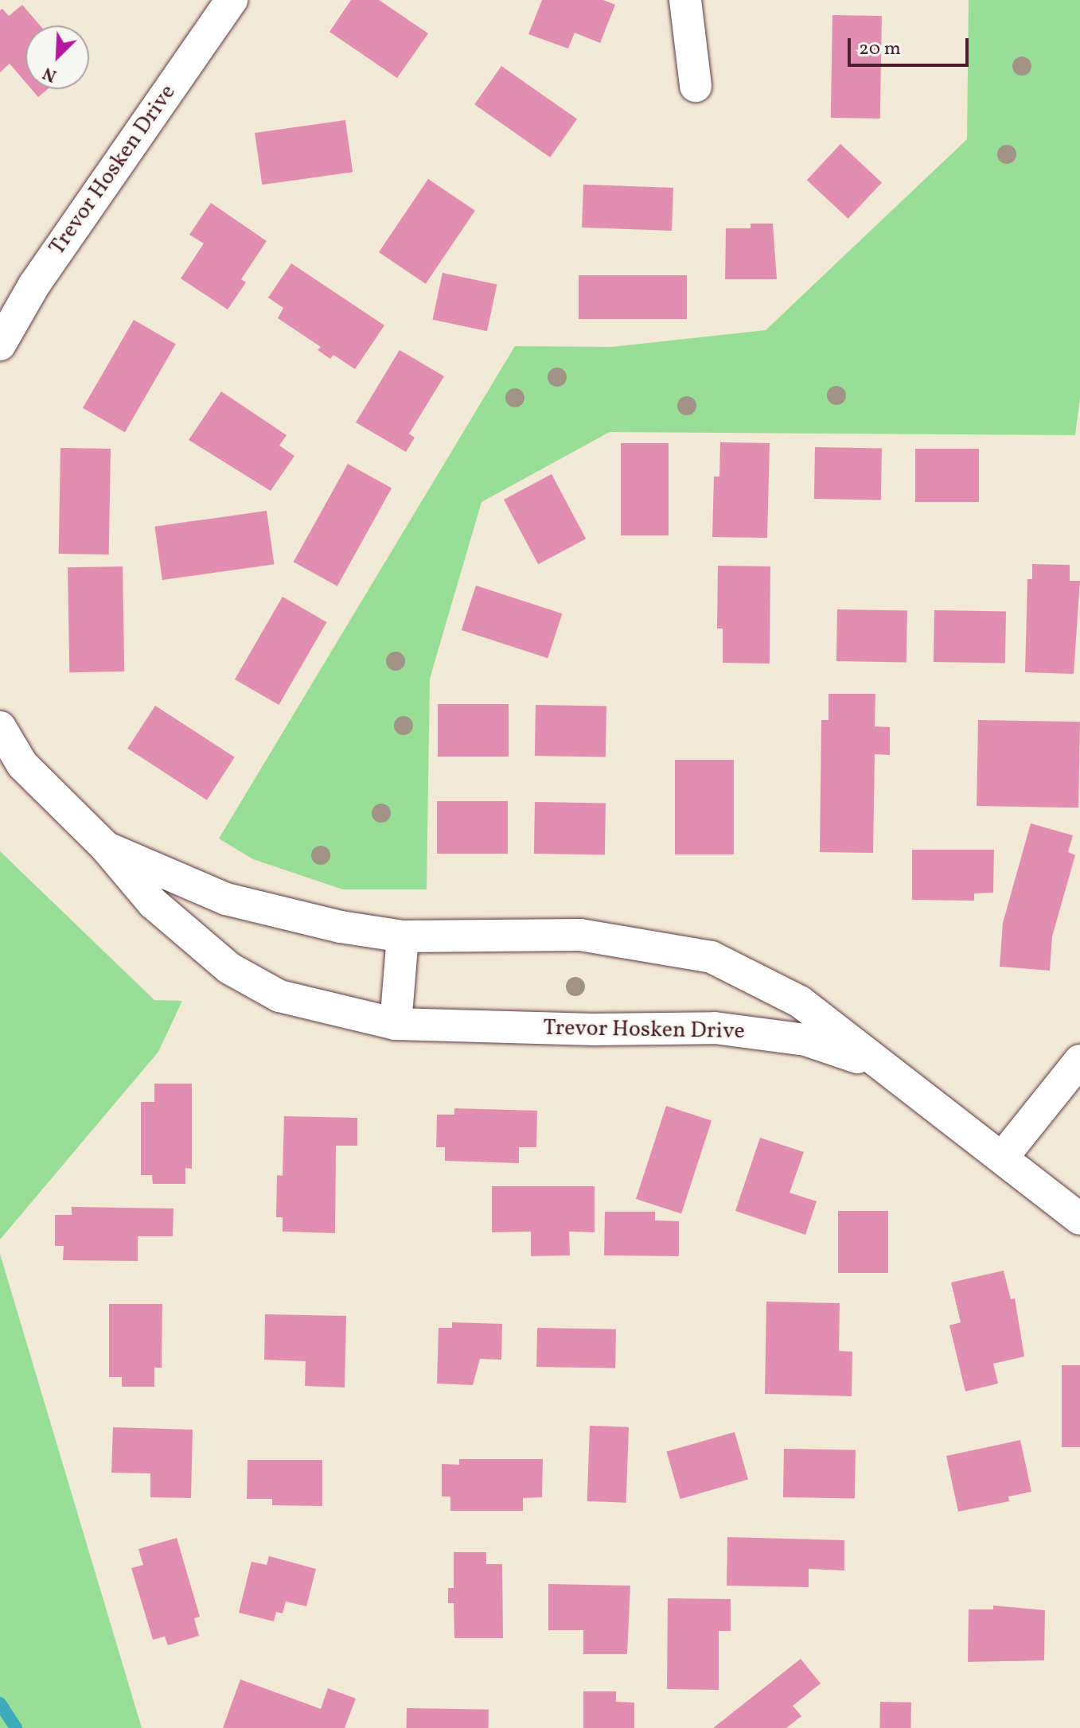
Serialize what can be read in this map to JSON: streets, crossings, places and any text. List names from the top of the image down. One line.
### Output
{"streets":{"street":["Trevor Hosken Drive"]},"scale_bar":"20 m","north":"bottom left"}
